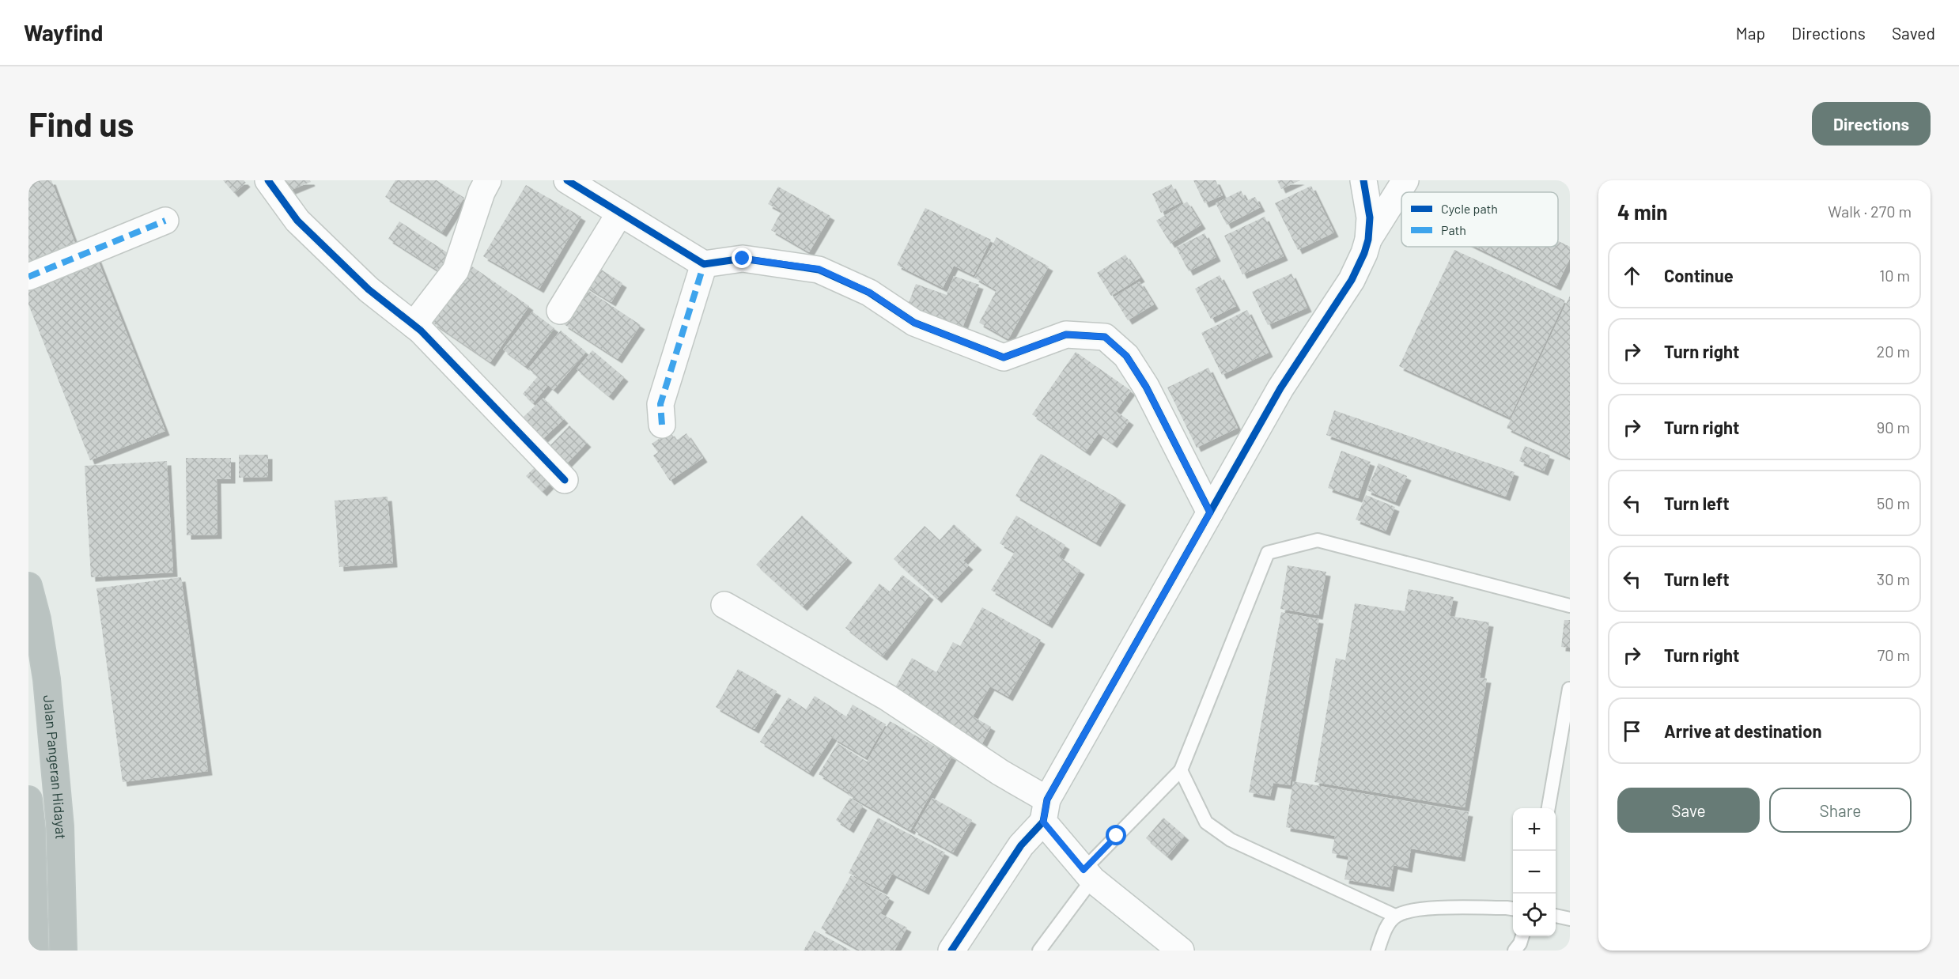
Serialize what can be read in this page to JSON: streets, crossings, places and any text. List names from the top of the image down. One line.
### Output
{"streets":{"highway":["Jalan Pangeran Hidayat"]},"legend":["Cycle path","Path"],"page":{"header":"Wayfind","nav":["Map","Directions","Saved"],"buttons":["Directions",["Save","Share"]],"title":"Find us","heading":["4 min","Walk · 270 m"],"list":[["Continue","10 m"],["Turn right","20 m"],["Turn right","90 m"],["Turn left","50 m"],["Turn left","30 m"],["Turn right","70 m"],"Arrive at destination"],"map_buttons":["+","−"]}}
